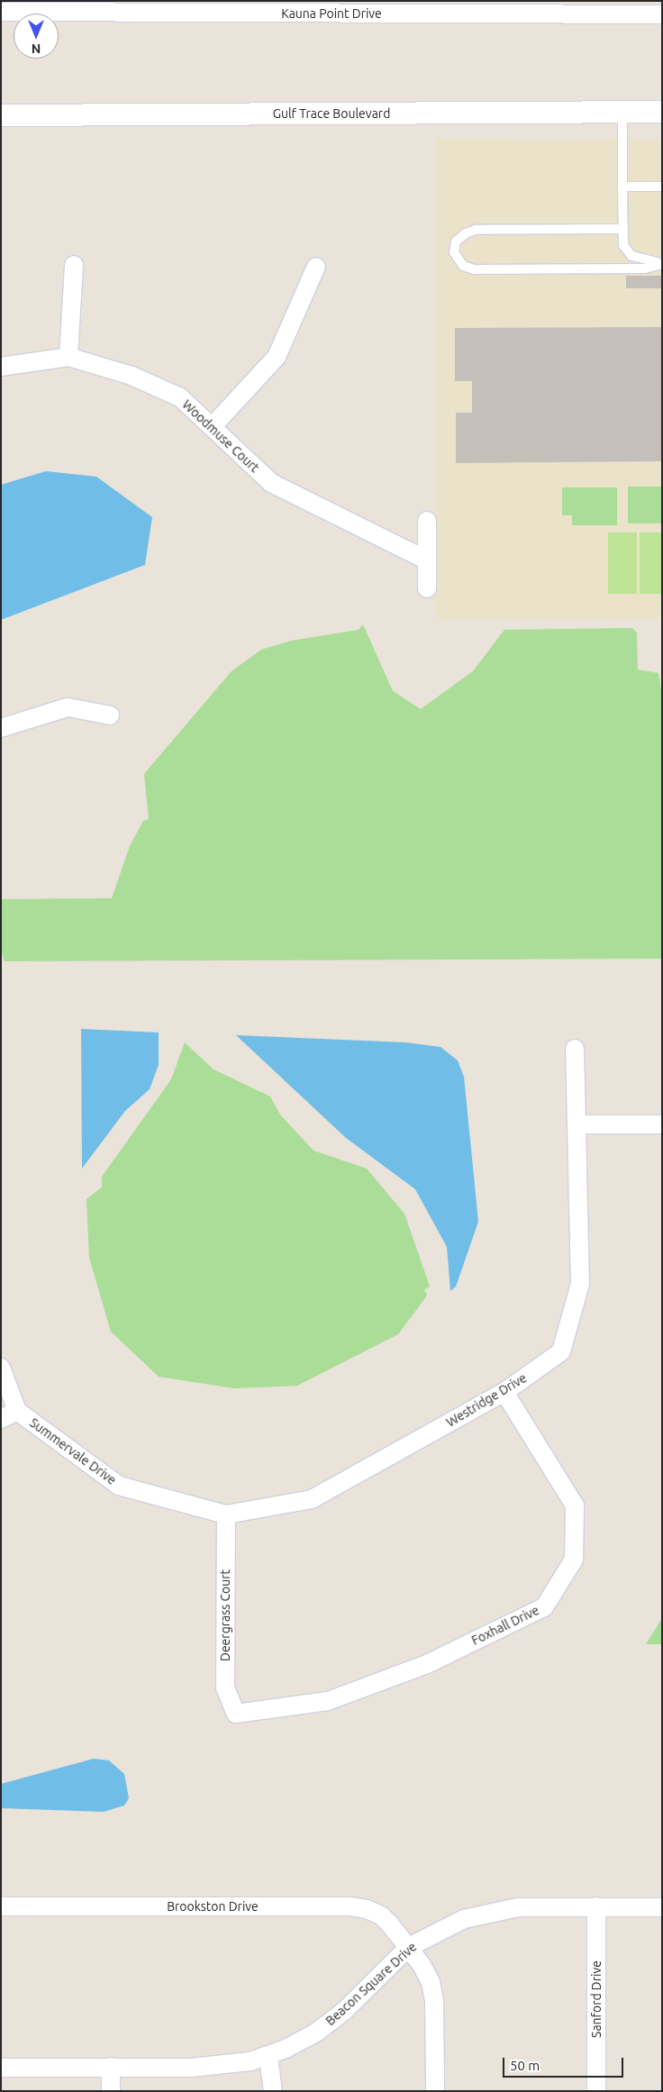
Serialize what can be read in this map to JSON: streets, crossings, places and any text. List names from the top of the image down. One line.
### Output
{"streets":{"street":["Kauna Point Drive","Gulf Trace Boulevard","Woodmuse Court","Westridge Drive","Summervale Drive","Deergrass Court","Foxhall Drive","Brookston Drive","Beacon Square Drive","Sanford Drive"]},"crossings":[["Westridge Drive","Summervale Drive"],["Westridge Drive","Deergrass Court"],["Westridge Drive","Foxhall Drive"],["Summervale Drive","Deergrass Court"],["Deergrass Court","Foxhall Drive"],["Brookston Drive","Beacon Square Drive"],["Beacon Square Drive","Sanford Drive"]],"scale_bar":"50 m","north":"bottom"}
